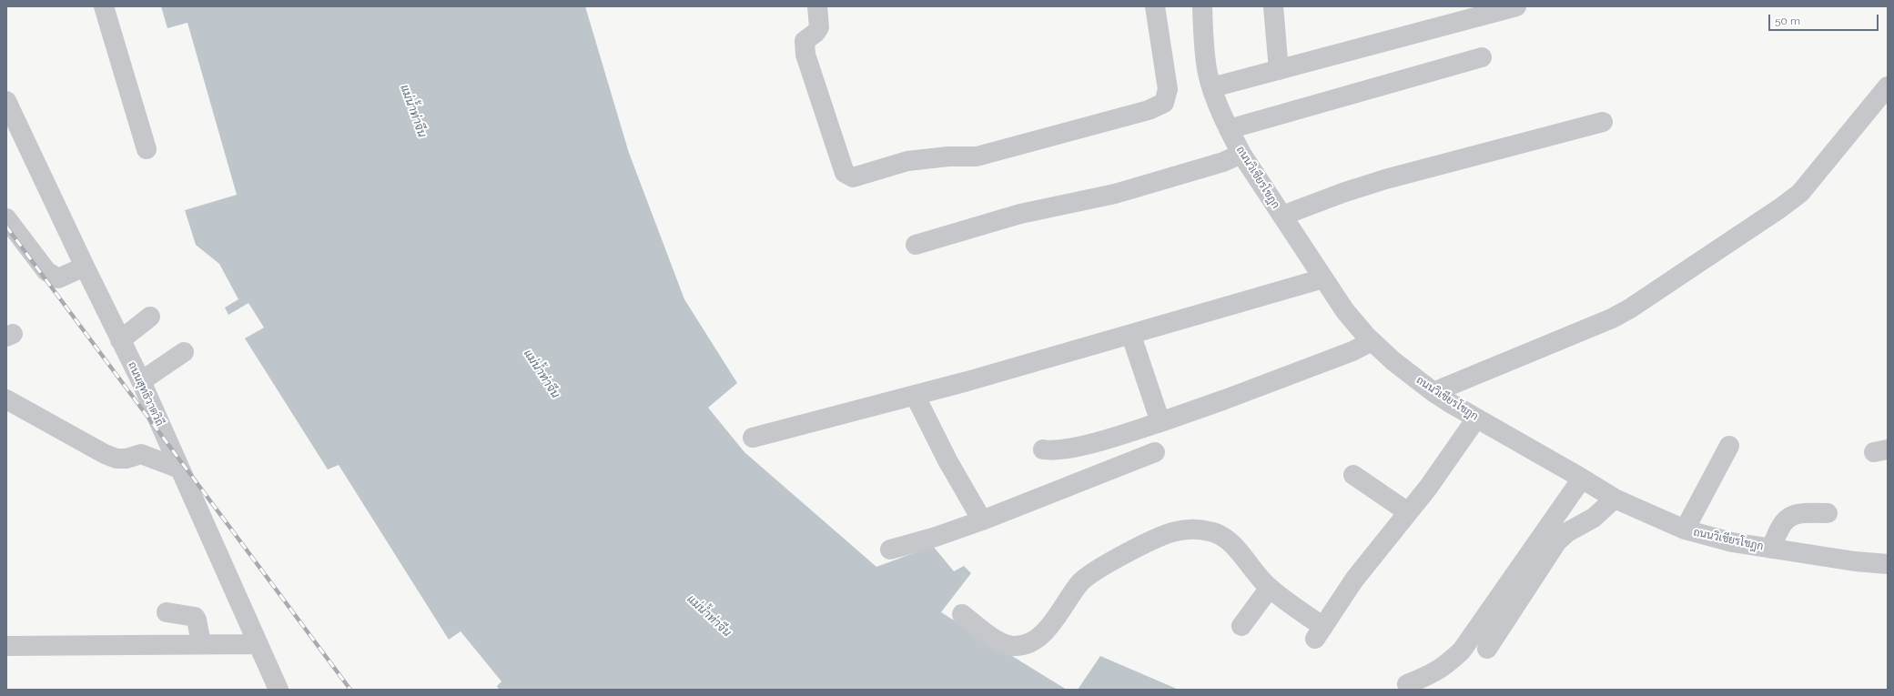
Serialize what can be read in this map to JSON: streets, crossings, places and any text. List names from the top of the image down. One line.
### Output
{"streets":{"street":["ถนนวิเชียรโชฎก","ถนนสุทธิวาตวิถี"]},"water":["แม่น้ำท่าจีน"],"scale_bar":"50 m"}
